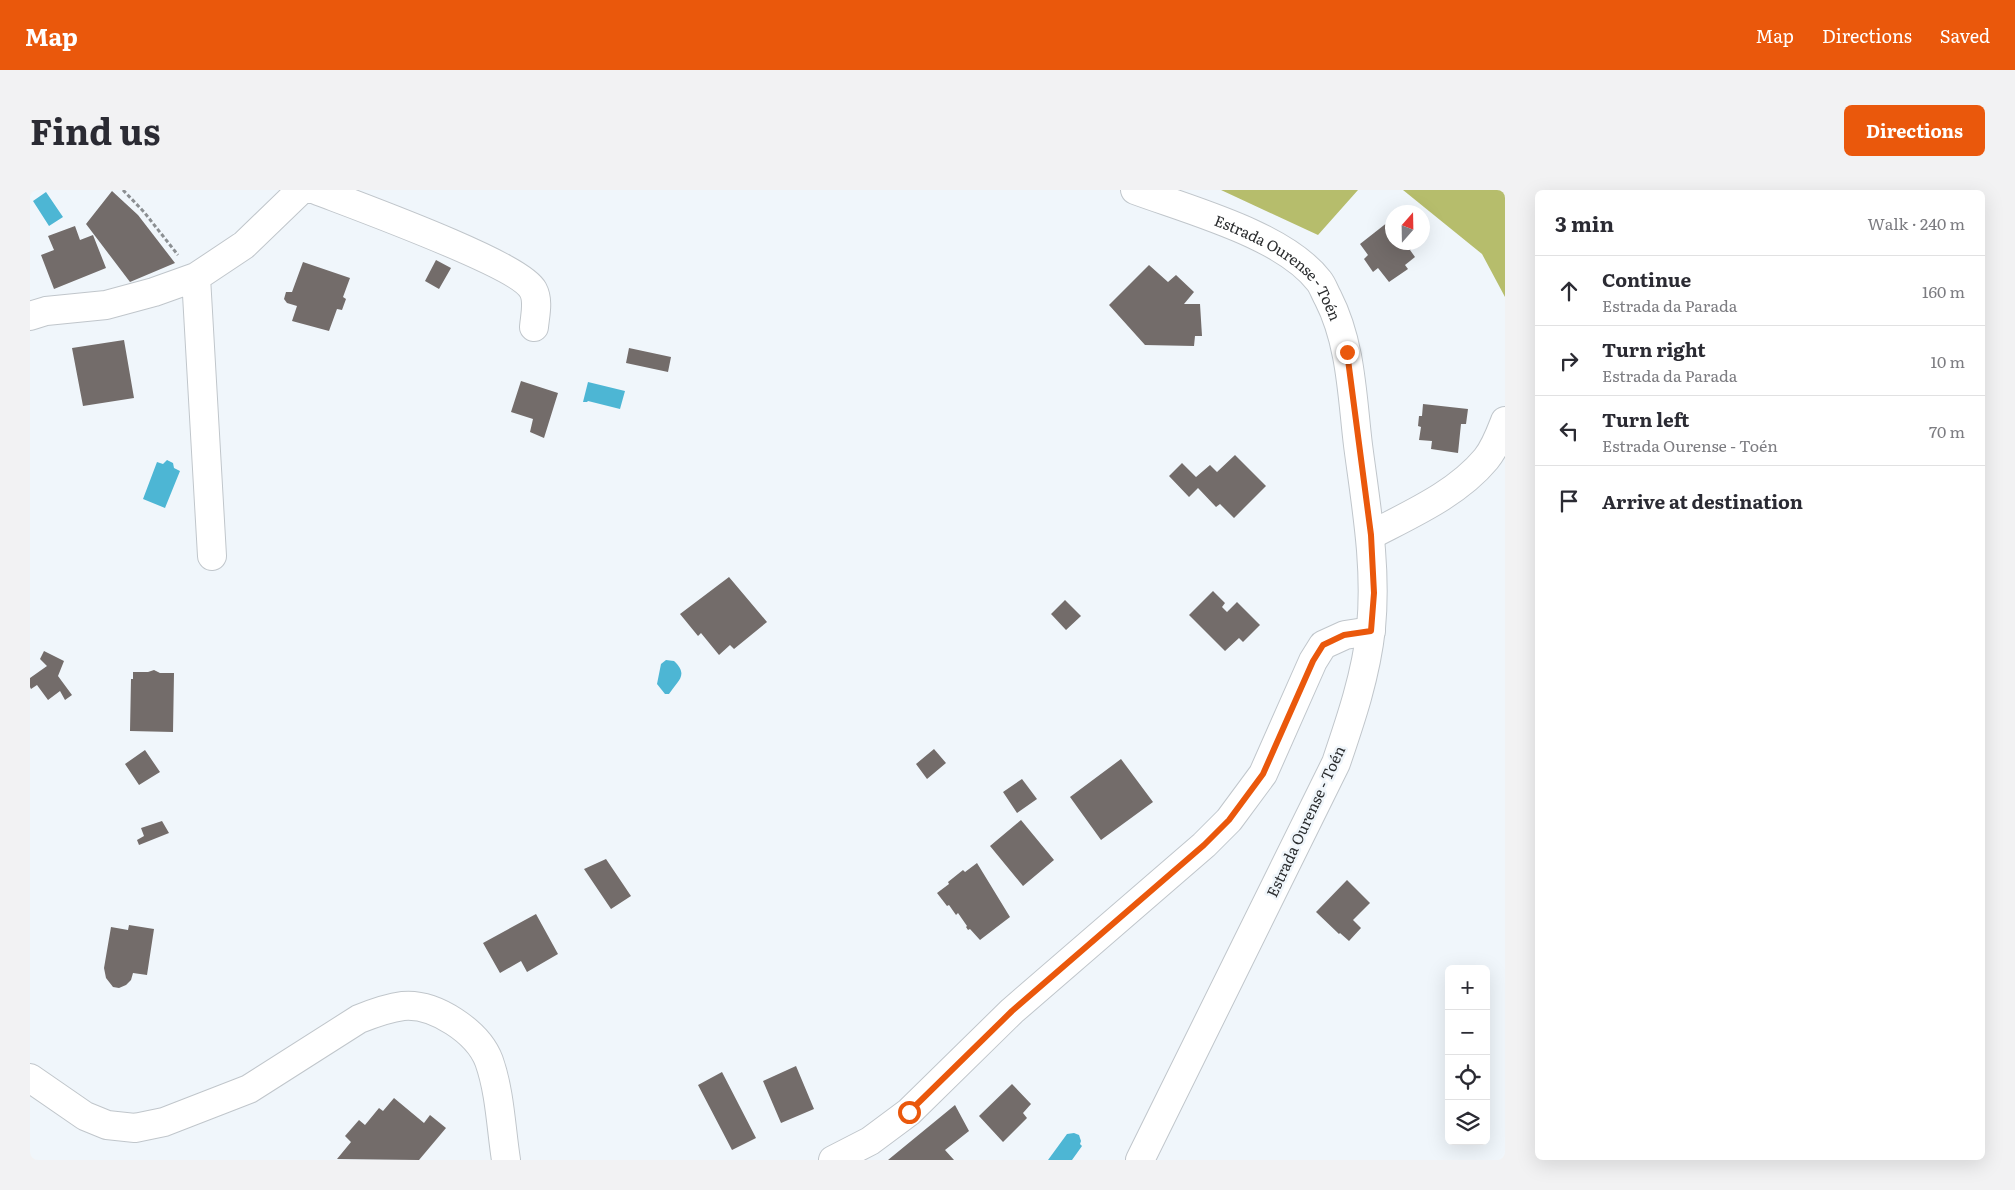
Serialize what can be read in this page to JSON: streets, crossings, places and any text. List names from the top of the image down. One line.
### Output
{"streets":{"street":["Estrada Ourense - Toén"]},"north":"top","page":{"header":"Map","nav":["Map","Directions","Saved"],"title":"Find us","buttons":"Directions","heading":["3 min","Walk · 240 m"],"list":[["Continue","Estrada da Parada","160 m"],["Turn right","Estrada da Parada","10 m"],["Turn left","Estrada Ourense - Toén","70 m"],"Arrive at destination"],"map_buttons":["+","−"]}}
